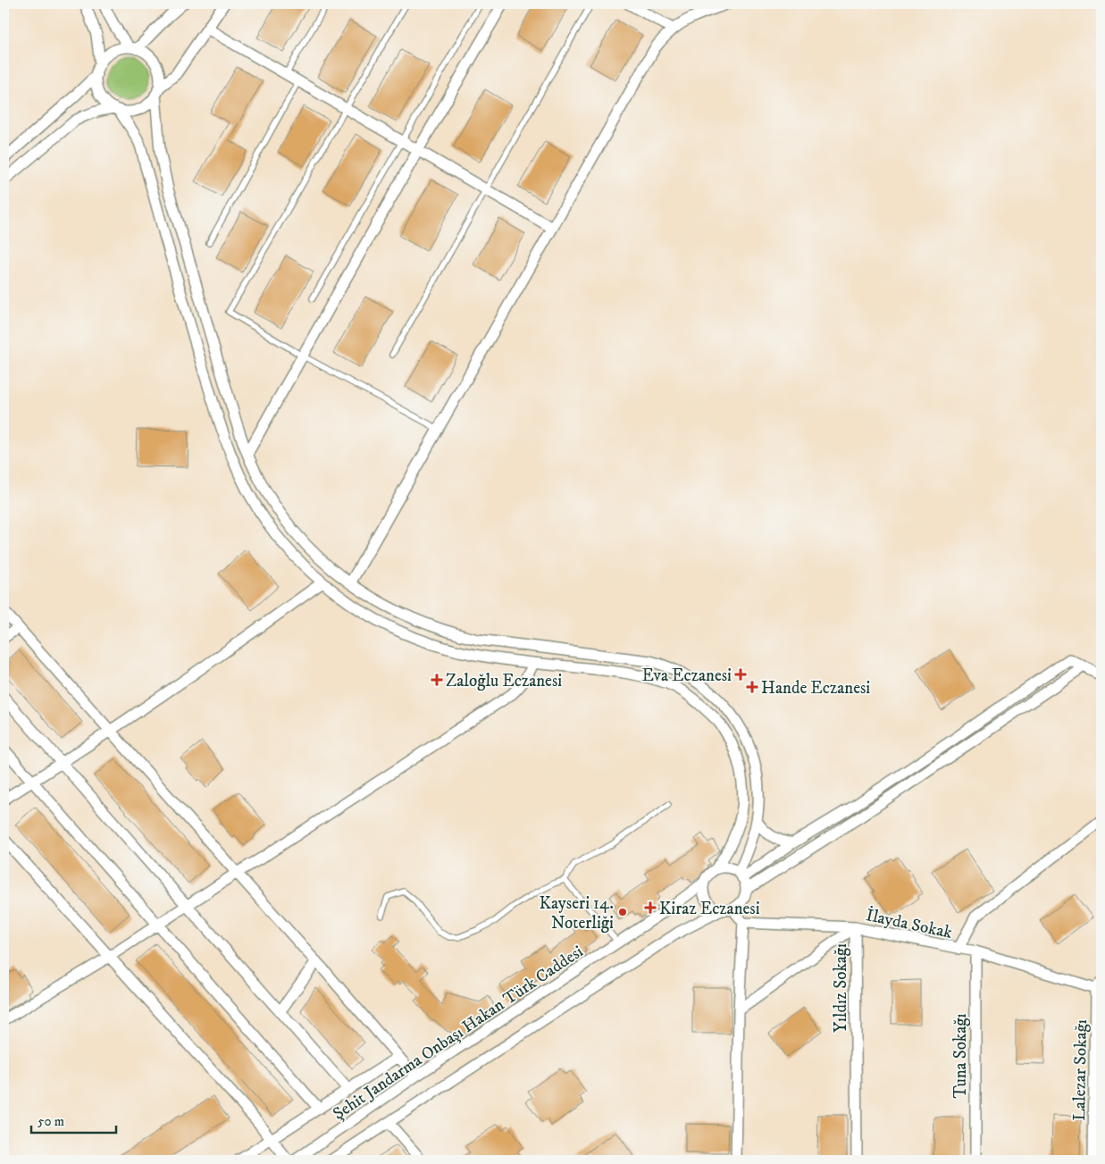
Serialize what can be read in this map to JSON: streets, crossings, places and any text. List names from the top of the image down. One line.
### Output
{"streets":{"street":["İlayda Sokak","Yıldız Sokağı","Şehit Jandarma Onbaşı Hakan Türk Caddesi","Tuna Sokağı","Lalezar Sokağı"]},"crossings":[["İlayda Sokak","Yıldız Sokağı"],["İlayda Sokak","Tuna Sokağı"],["İlayda Sokak","Lalezar Sokağı"]],"places":{"health":["Eva Eczanesi","Zaloğlu Eczanesi","Hande Eczanesi","Kiraz Eczanesi"],"other":["Kayseri 14. Noterliği"]},"scale_bar":"50 m"}
